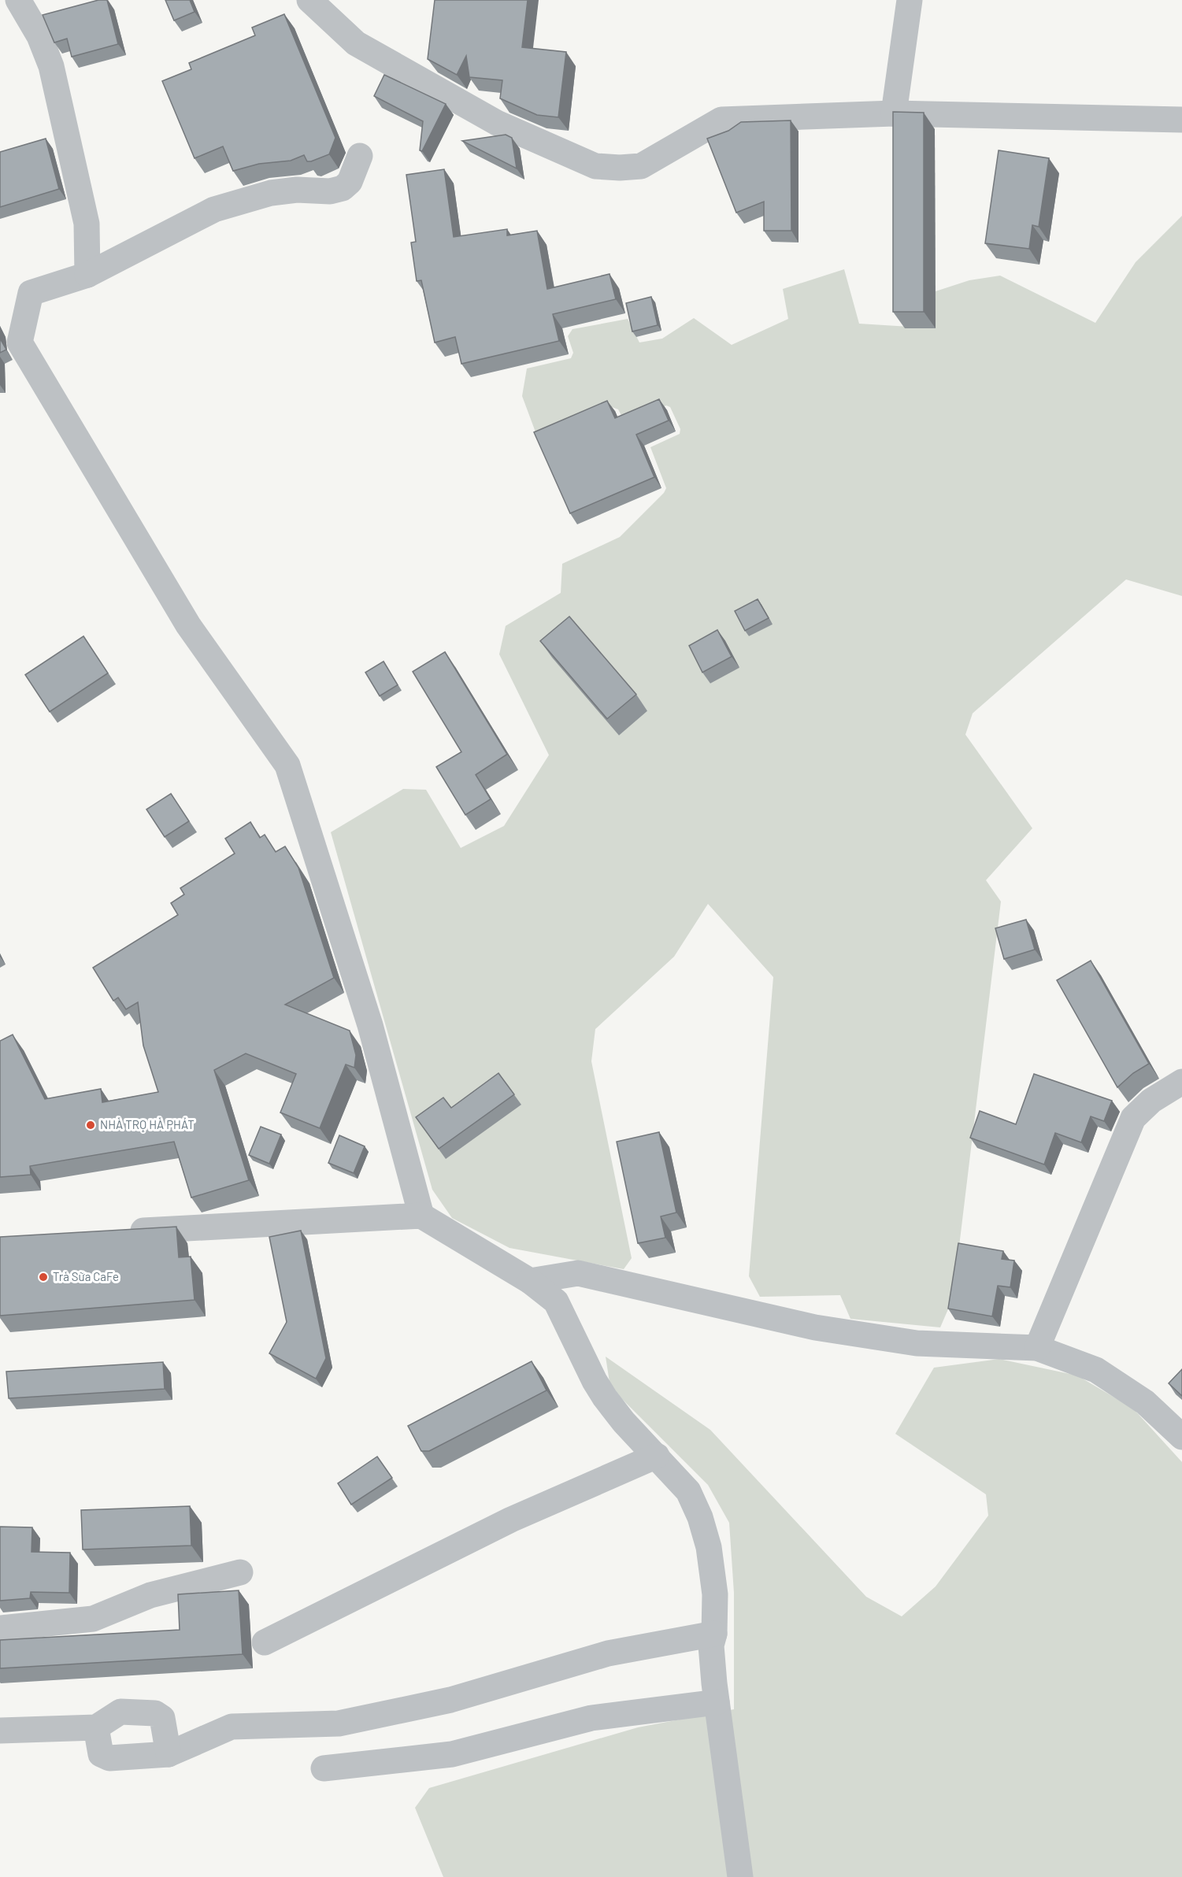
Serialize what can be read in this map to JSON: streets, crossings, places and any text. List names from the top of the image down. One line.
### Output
{"places":["NHÀ TRỌ HÀ PHÁT","Trà Sữa CaFe"]}
